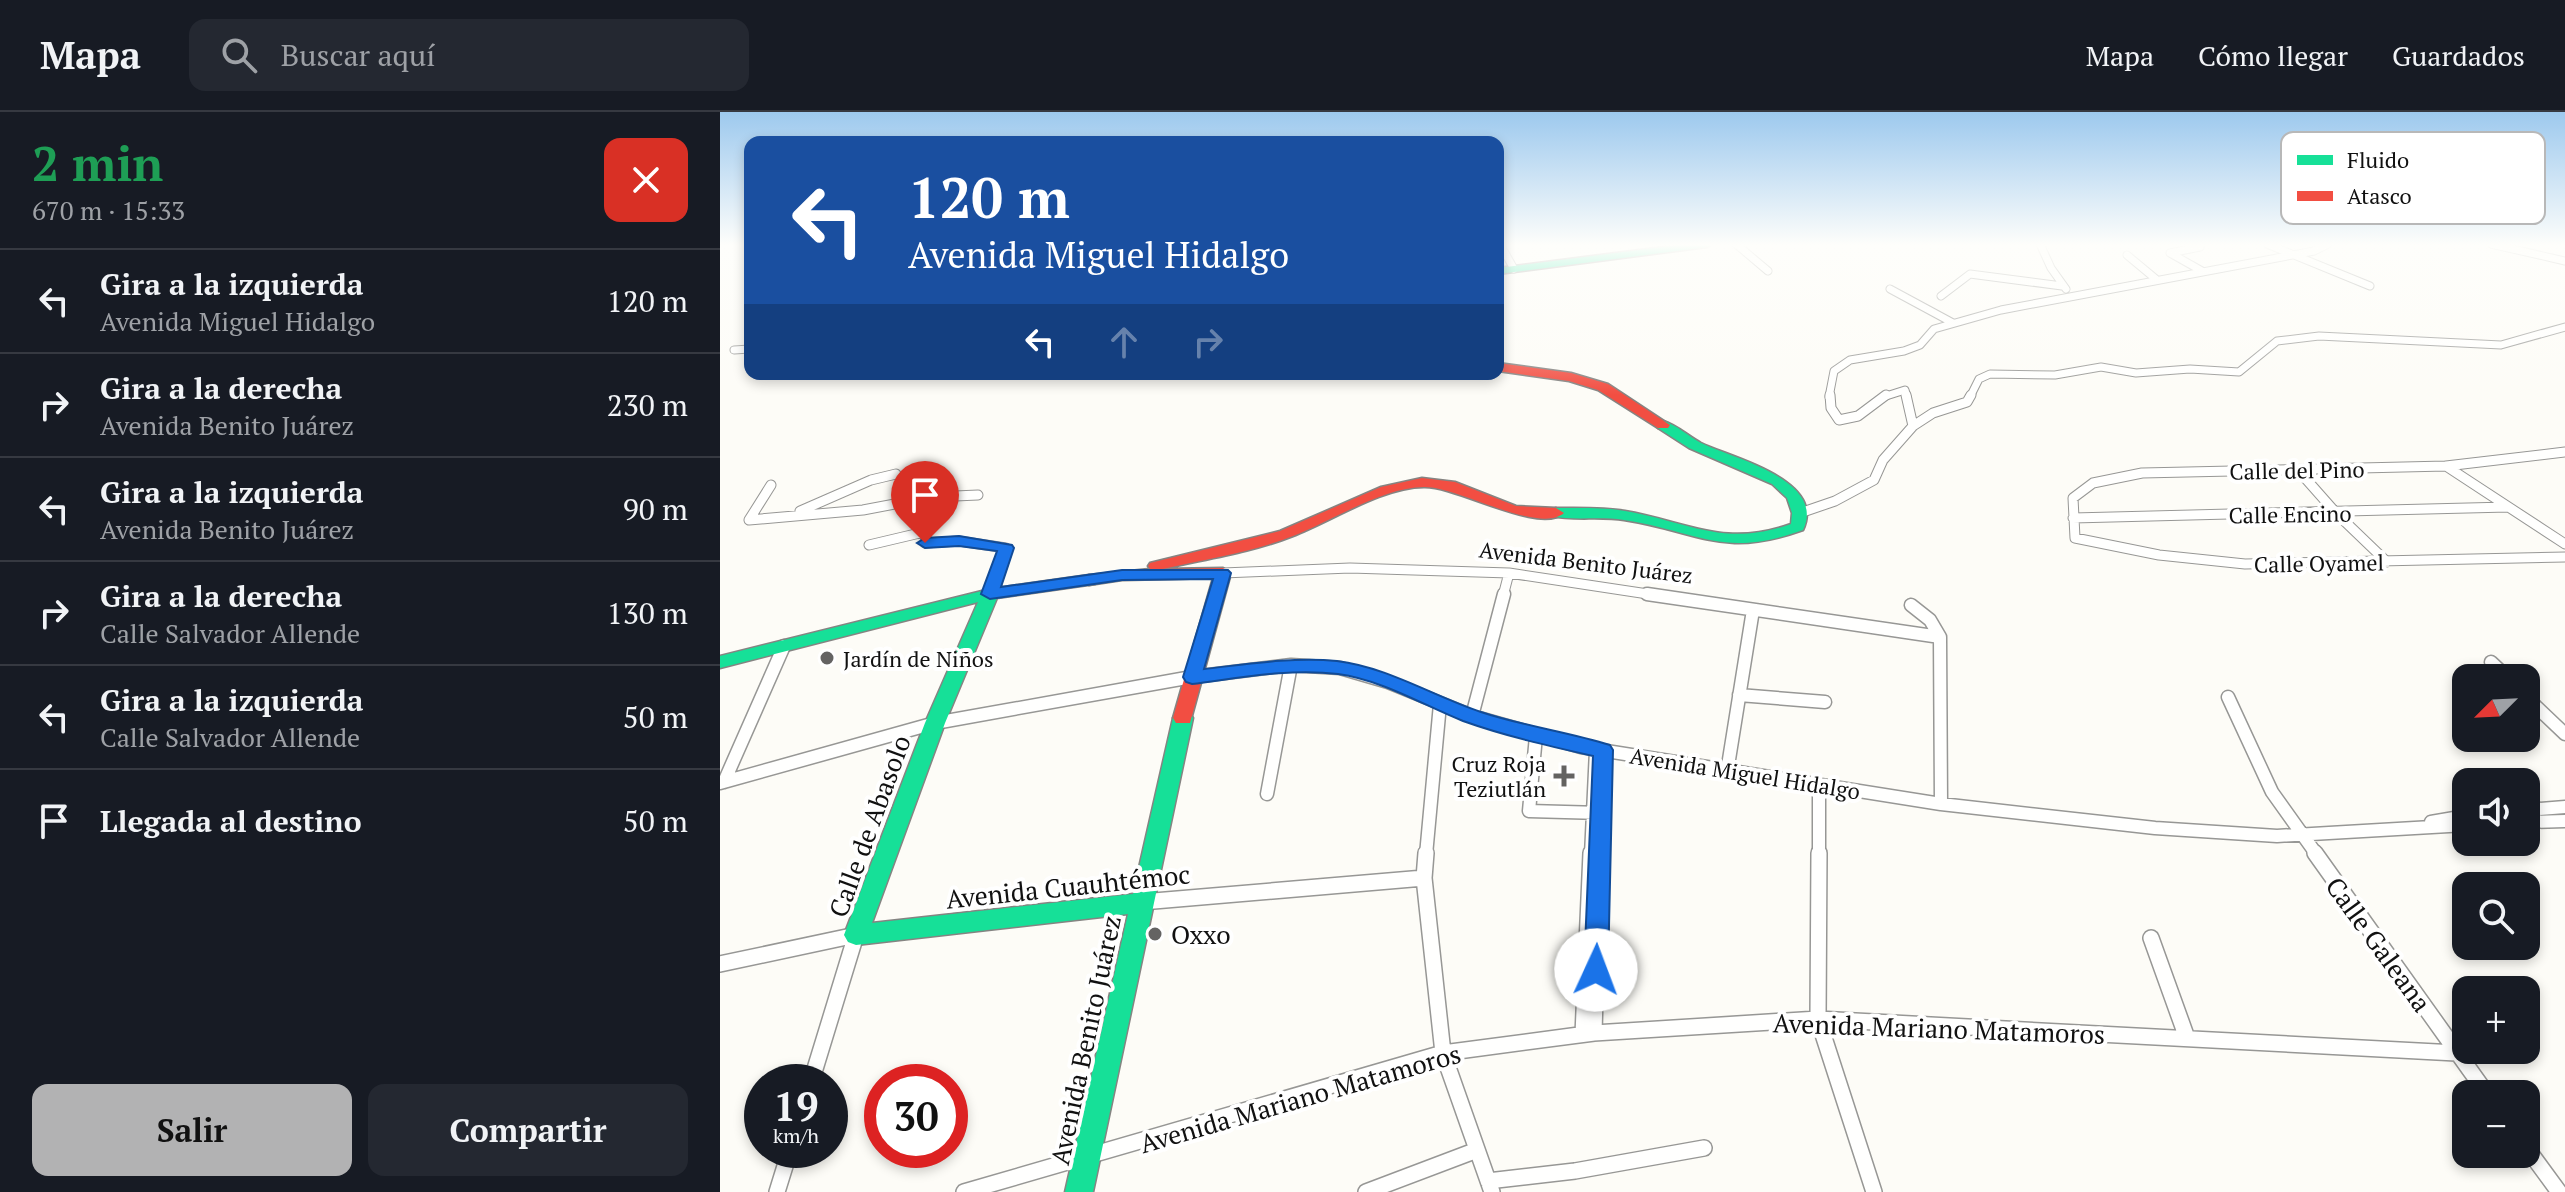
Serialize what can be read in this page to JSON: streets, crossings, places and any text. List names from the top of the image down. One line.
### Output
{"streets":{"main road":["Avenida Benito Juárez","Calle de Abasolo","Avenida Cuauhtémoc"],"street":["Calle del Pino","Calle Encino","Calle Oyamel","Avenida Miguel Hidalgo","Calle Galeana","Avenida Mariano Matamoros"]},"crossings":[["Calle del Pino","Calle Encino"],["Calle del Pino","Calle Oyamel"],["Calle Encino","Calle Oyamel"],["Avenida Benito Juárez","Avenida Miguel Hidalgo"],["Avenida Benito Juárez","Calle de Abasolo"],["Avenida Benito Juárez","Avenida Cuauhtémoc"],["Avenida Benito Juárez","Avenida Mariano Matamoros"],["Avenida Miguel Hidalgo","Calle de Abasolo"],["Avenida Miguel Hidalgo","Calle Galeana"],["Calle de Abasolo","Avenida Cuauhtémoc"]],"places":{"other":["Jardín de Niños","Oxxo"],"health":["Cruz Roja Teziutlán"]},"legend":["Fluido","Atasco"],"north":"bottom left","page":{"header":"Mapa","search":"Buscar aquí","nav":["Mapa","Cómo llegar","Guardados"],"heading":["2 min","670 m · 15:33"],"turn":["120 m","Avenida Miguel Hidalgo"],"list":[{"name":"Gira a la izquierda","note":"Avenida Miguel Hidalgo","value":"120 m"},{"name":"Gira a la derecha","note":"Avenida Benito Juárez","value":"230 m"},{"name":"Gira a la izquierda","note":"Avenida Benito Juárez","value":"90 m"},{"name":"Gira a la derecha","note":"Calle Salvador Allende","value":"130 m"},{"name":"Gira a la izquierda","note":"Calle Salvador Allende","value":"50 m"},{"name":"Llegada al destino","value":"50 m"}],"map_buttons":["+","−"],"speed":"19 km/h","limit":"30","buttons":["Salir","Compartir"]}}
